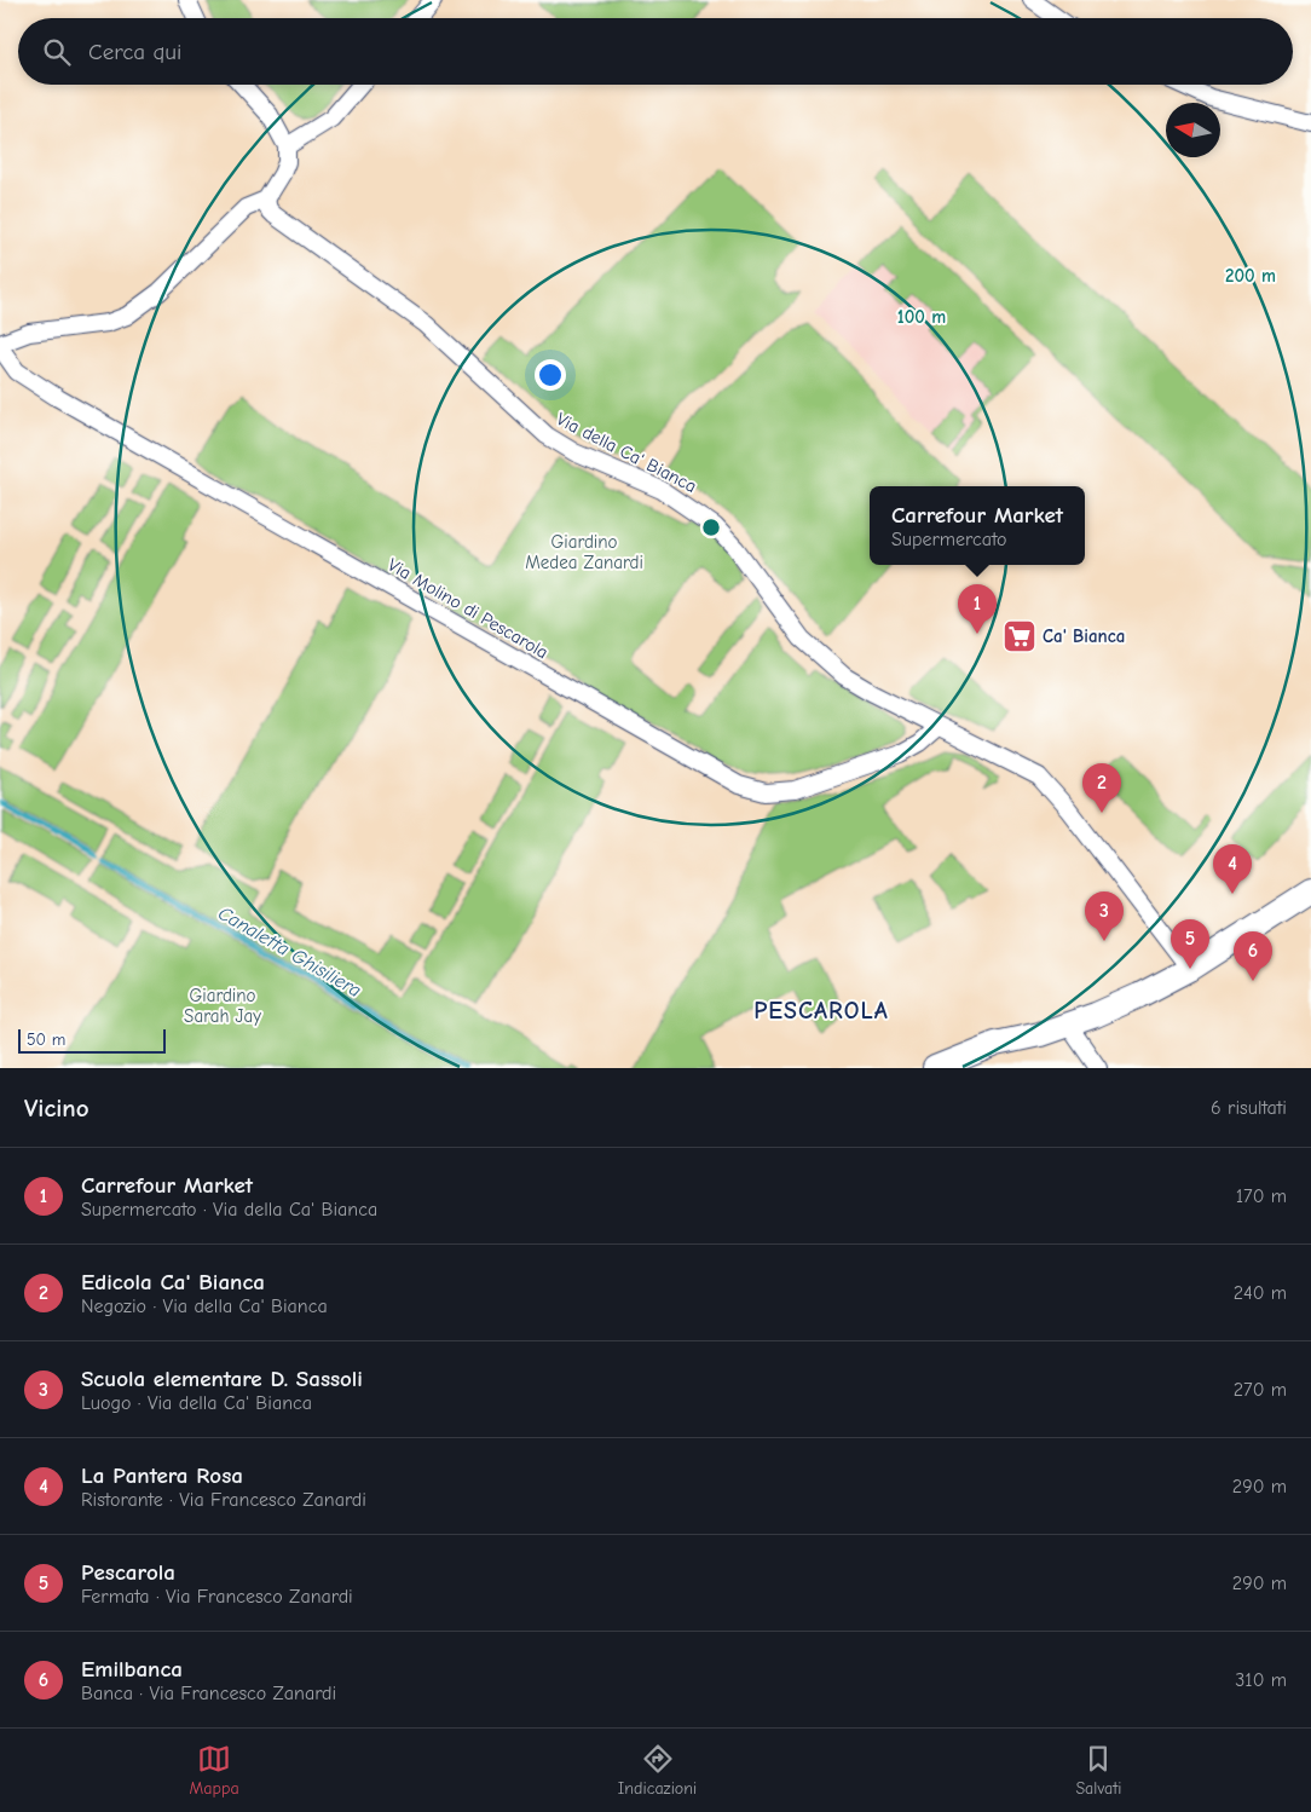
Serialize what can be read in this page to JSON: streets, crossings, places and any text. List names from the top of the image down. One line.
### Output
{"streets":{"street":["Via della Ca' Bianca","Via Molino di Pescarola"]},"crossings":[["Via della Ca' Bianca","Via Molino di Pescarola"]],"districts":["PESCAROLA"],"water":["Canaletta Ghisiliera"],"parks":["Giardino Medea Zanardi","Giardino Sarah Jay"],"places":{"supermarket":["Ca' Bianca"]},"scale_bar":"50 m","north":"left","page":{"search":"Cerca qui","popup":["Carrefour Market","Supermercato"],"pins":["1","2","4","3","5","6"],"scale":"50 m","heading":["Vicino","6 risultati"],"list":[{"mark":"1","name":"Carrefour Market","note":"Supermercato · Via della Ca' Bianca","value":"170 m"},{"mark":"2","name":"Edicola Ca' Bianca","note":"Negozio · Via della Ca' Bianca","value":"240 m"},{"mark":"3","name":"Scuola elementare D. Sassoli","note":"Luogo · Via della Ca' Bianca","value":"270 m"},{"mark":"4","name":"La Pantera Rosa","note":"Ristorante · Via Francesco Zanardi","value":"290 m"},{"mark":"5","name":"Pescarola","note":"Fermata · Via Francesco Zanardi","value":"290 m"},{"mark":"6","name":"Emilbanca","note":"Banca · Via Francesco Zanardi","value":"310 m"}],"nav":["Mappa","Indicazioni","Salvati"]},"rings":["200 m","100 m"]}
